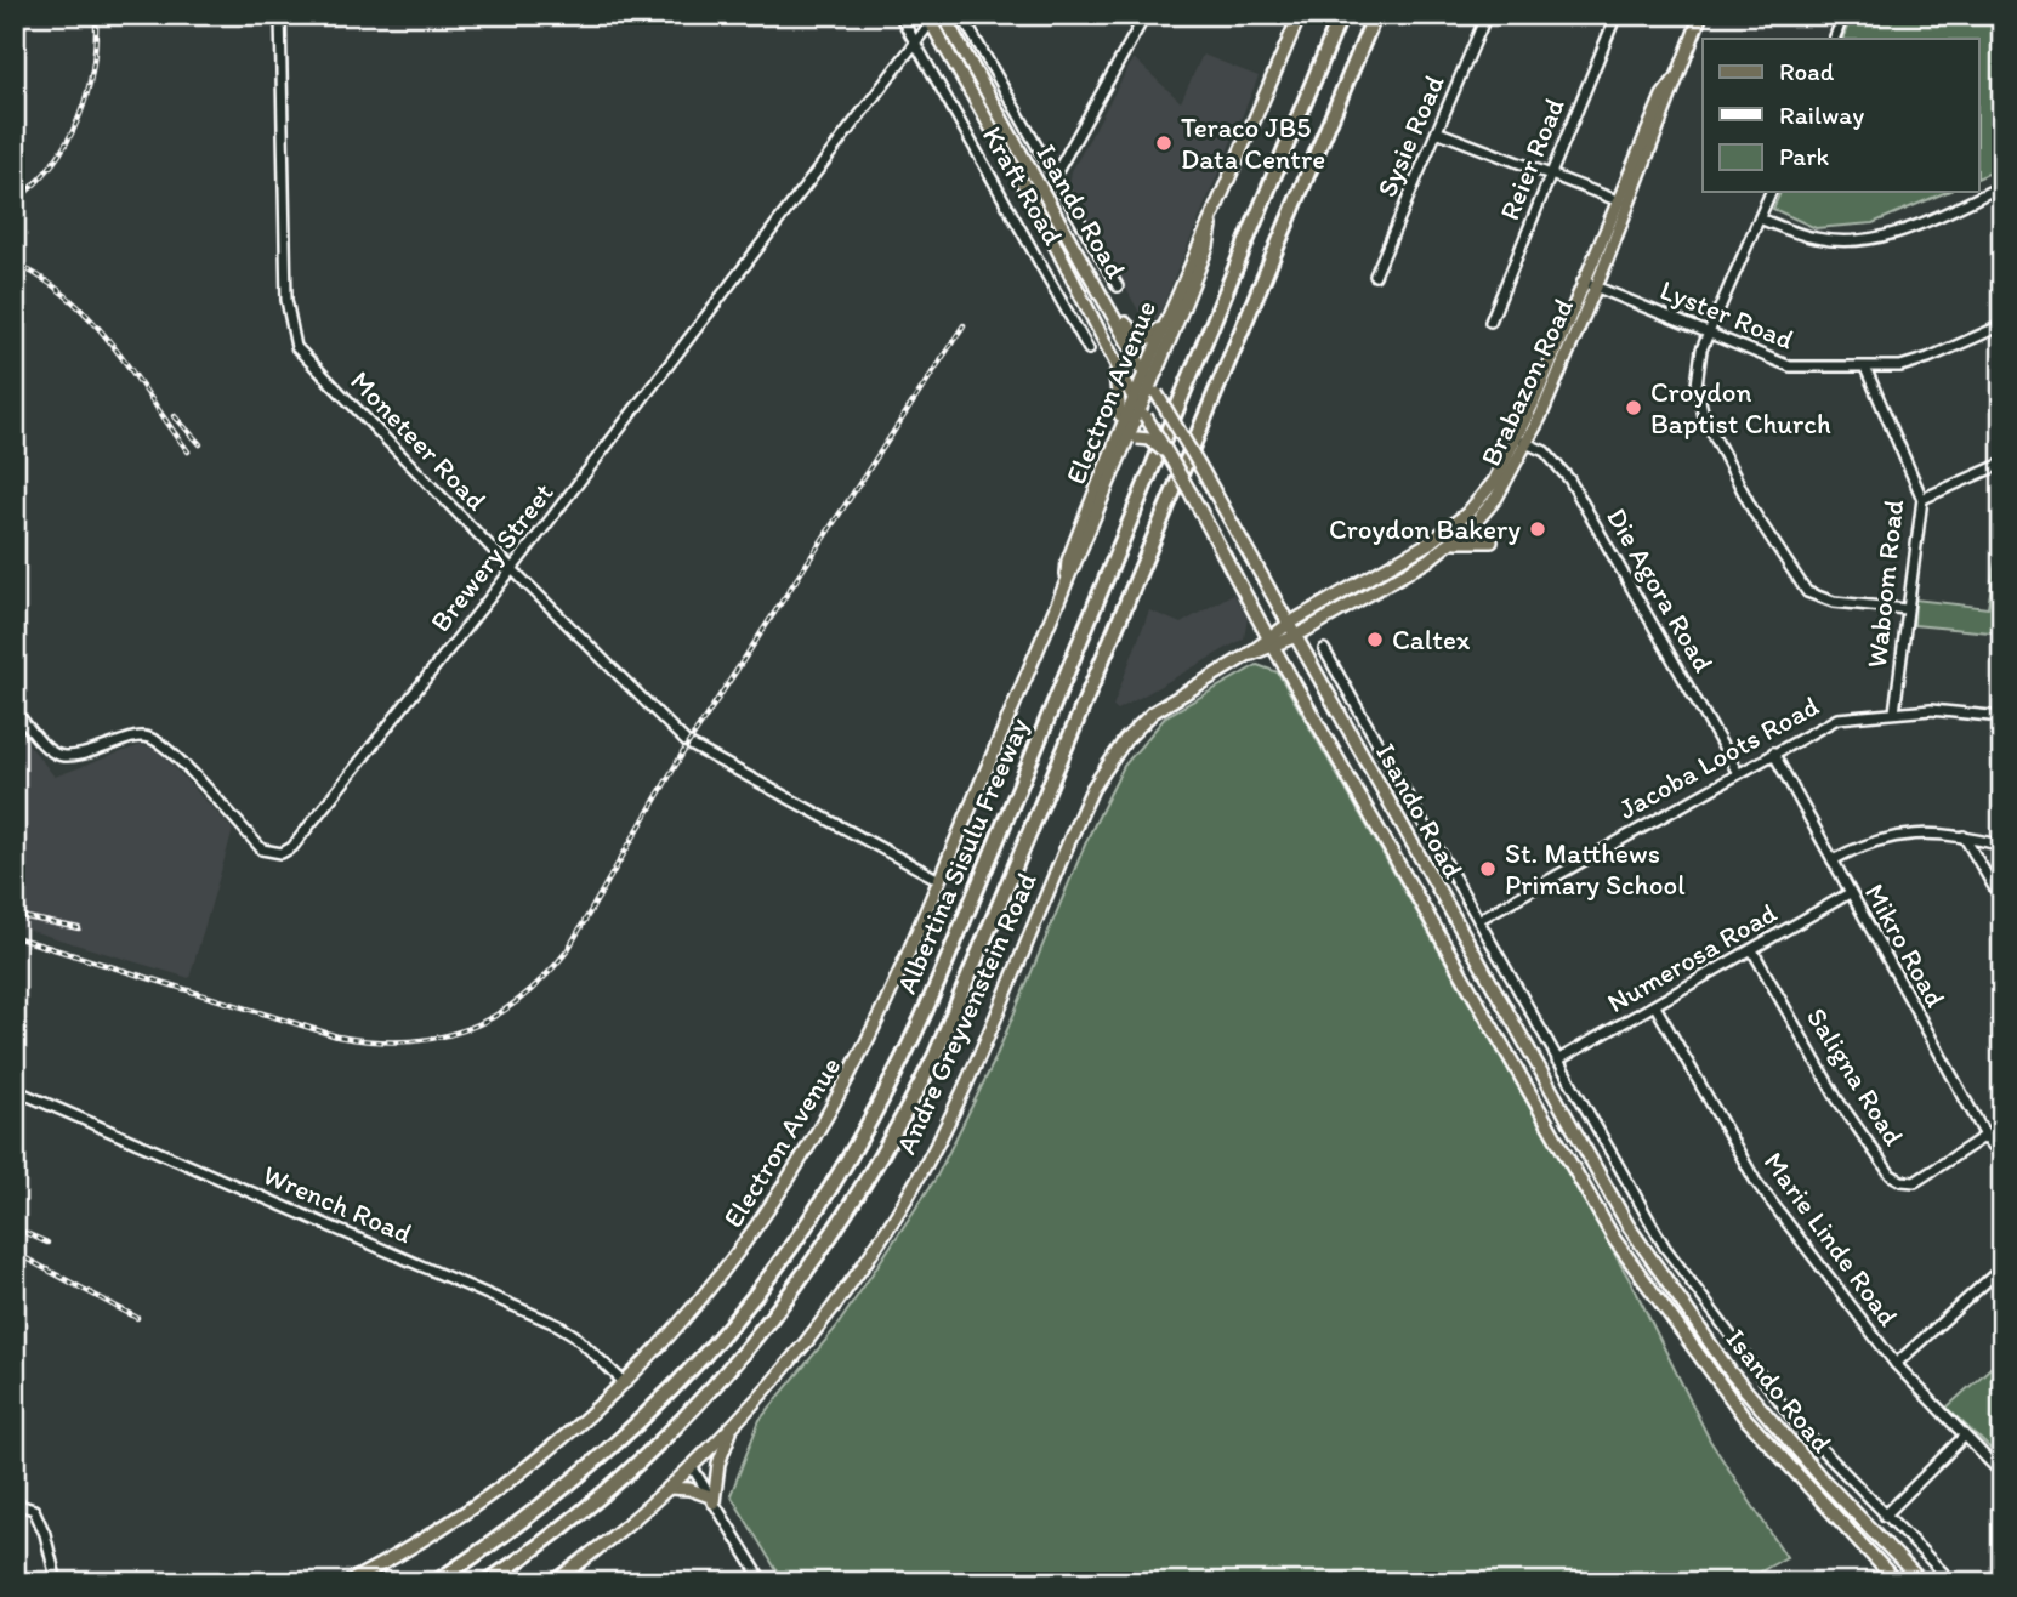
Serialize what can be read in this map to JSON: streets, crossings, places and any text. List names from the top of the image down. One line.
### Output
{"streets":{"highway":["Albertina Sisulu Freeway"],"main road":["Isando Road","Brabazon Road","Electron Avenue","Andre Greyvenstein Road"],"street":["Sysie Road","Reier Road","Kraft Road","Lyster Road","Moneteer Road","Brewery Street","Waboom Road","Die Agora Road","Jacoba Loots Road","Mikro Road","Numerosa Road","Saligna Road","Wrench Road","Marie Linde Road"]},"crossings":[["Kraft Road","Brewery Street"],["Isando Road","Brabazon Road"],["Isando Road","Electron Avenue"],["Isando Road","Brewery Street"],["Isando Road","Jacoba Loots Road"],["Isando Road","Numerosa Road"],["Isando Road","Andre Greyvenstein Road"],["Lyster Road","Brabazon Road"],["Lyster Road","Waboom Road"],["Brabazon Road","Die Agora Road"],["Brabazon Road","Andre Greyvenstein Road"],["Electron Avenue","Moneteer Road"],["Electron Avenue","Wrench Road"],["Moneteer Road","Brewery Street"],["Waboom Road","Jacoba Loots Road"],["Die Agora Road","Jacoba Loots Road"],["Jacoba Loots Road","Mikro Road"],["Mikro Road","Numerosa Road"],["Mikro Road","Saligna Road"],["Numerosa Road","Saligna Road"],["Numerosa Road","Marie Linde Road"]],"places":["Teraco JB5 Data Centre","Croydon Baptist Church","Croydon Bakery","Caltex","St. Matthews Primary School"],"legend":["Road","Railway","Park"]}
